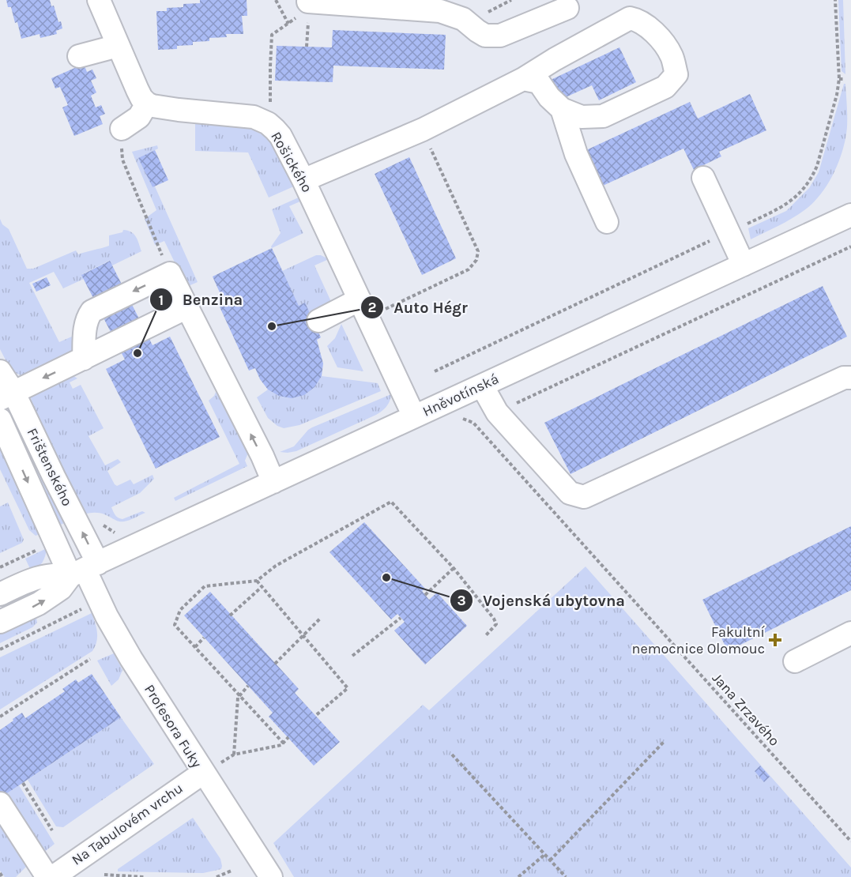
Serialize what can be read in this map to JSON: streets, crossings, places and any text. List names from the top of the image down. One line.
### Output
{"streets":{"street":["Rošického","Hněvotínská","Frištenského","Profesora Fuky","Na Tabulovém vrchu"],"path":["Jana Zrzavého"]},"crossings":[["Rošického","Hněvotínská"],["Hněvotínská","Frištenského"],["Hněvotínská","Profesora Fuky"],["Frištenského","Profesora Fuky"],["Profesora Fuky","Na Tabulovém vrchu"]],"places":{"other":["Auto Hégr","Benzina","Vojenská ubytovna"],"health":["Fakultní nemocnice Olomouc"]}}
